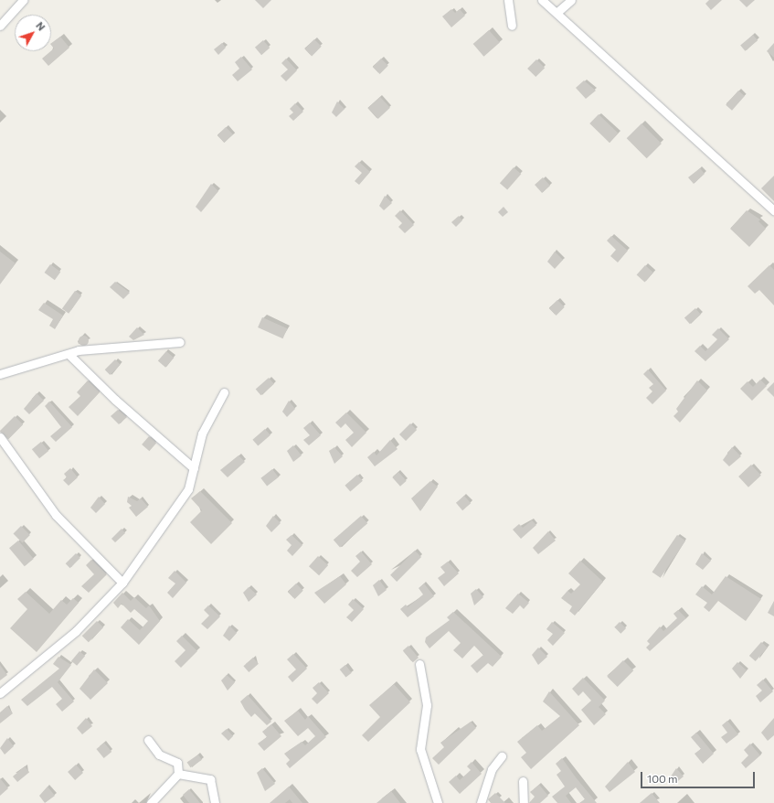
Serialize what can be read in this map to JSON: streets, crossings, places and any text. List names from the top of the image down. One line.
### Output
{"scale_bar":"100 m","north":"top right"}
